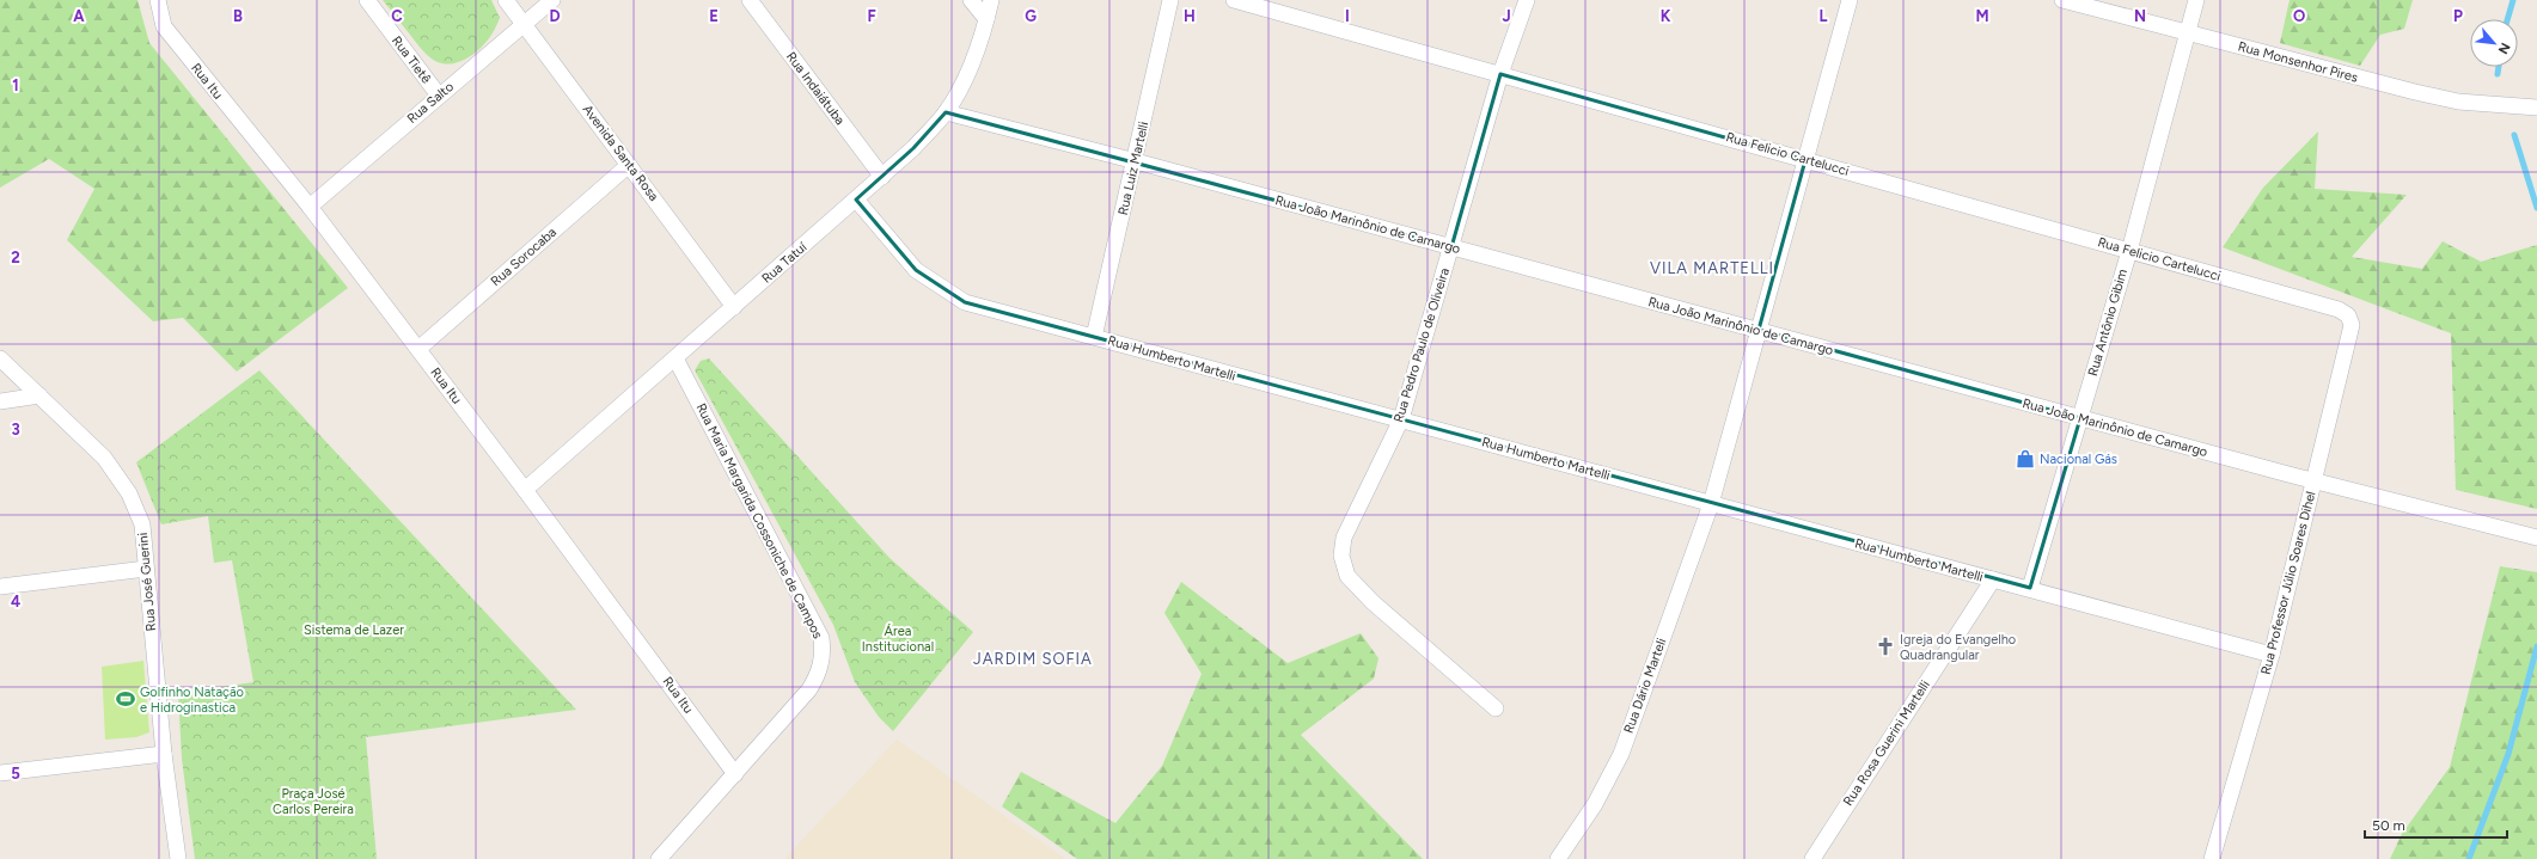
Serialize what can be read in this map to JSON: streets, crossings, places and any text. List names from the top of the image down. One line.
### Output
{"streets":{"street":["Rua Tietê","Rua Monsenhor Pires","Rua Itu","Rua Indaiátuba","Rua Salto","Avenida Santa Rosa","Rua Felicio Cartelucci","Rua Luiz Martelli","Rua João Marinônio de Camargo","Rua Sorocaba","Rua Tatuí","Rua Antônio Gibim","Rua Pedro Paulo de Oliveira","Rua Humberto Martelli","Rua Maria Margarida Cossoniche de Campos","Rua José Guerini","Rua Professor Júlio Soares Dihel","Rua Dário Marteli","Rua Rosa Guerini Martelli"]},"crossings":[["Rua Tietê","Rua Salto"],["Rua Monsenhor Pires","Rua Antônio Gibim"],["Rua Itu","Rua Salto"],["Rua Itu","Rua Sorocaba"],["Rua Itu","Rua Tatuí"],["Rua Itu","Rua Maria Margarida Cossoniche de Campos"],["Rua Indaiátuba","Rua Tatuí"],["Rua Salto","Avenida Santa Rosa"],["Avenida Santa Rosa","Rua Sorocaba"],["Avenida Santa Rosa","Rua Tatuí"],["Rua Felicio Cartelucci","Rua Antônio Gibim"],["Rua Felicio Cartelucci","Rua Pedro Paulo de Oliveira"],["Rua Felicio Cartelucci","Rua Professor Júlio Soares Dihel"],["Rua Felicio Cartelucci","Rua Dário Marteli"],["Rua Luiz Martelli","Rua João Marinônio de Camargo"],["Rua Luiz Martelli","Rua Humberto Martelli"],["Rua João Marinônio de Camargo","Rua Tatuí"],["Rua João Marinônio de Camargo","Rua Antônio Gibim"],["Rua João Marinônio de Camargo","Rua Pedro Paulo de Oliveira"],["Rua João Marinônio de Camargo","Rua Professor Júlio Soares Dihel"],["Rua João Marinônio de Camargo","Rua Dário Marteli"],["Rua Tatuí","Rua Humberto Martelli"],["Rua Tatuí","Rua Maria Margarida Cossoniche de Campos"],["Rua Antônio Gibim","Rua Humberto Martelli"],["Rua Pedro Paulo de Oliveira","Rua Humberto Martelli"],["Rua Humberto Martelli","Rua Professor Júlio Soares Dihel"],["Rua Humberto Martelli","Rua Dário Marteli"],["Rua Humberto Martelli","Rua Rosa Guerini Martelli"]],"districts":["VILA MARTELLI","JARDIM SOFIA"],"parks":["Sistema de Lazer","Área Institucional","Praça José Carlos Pereira"],"places":{"shop":["Nacional Gás"],"church":["Igreja do Evangelho Quadrangular"],"sports":["Golfinho Natação e Hidroginastica"]},"scale_bar":"50 m","north":"bottom right","grid":{"columns":["A","B","C","D","E","F","G","H","I","J","K","L","M","N","O","P"],"rows":["1","2","3","4","5"]}}
